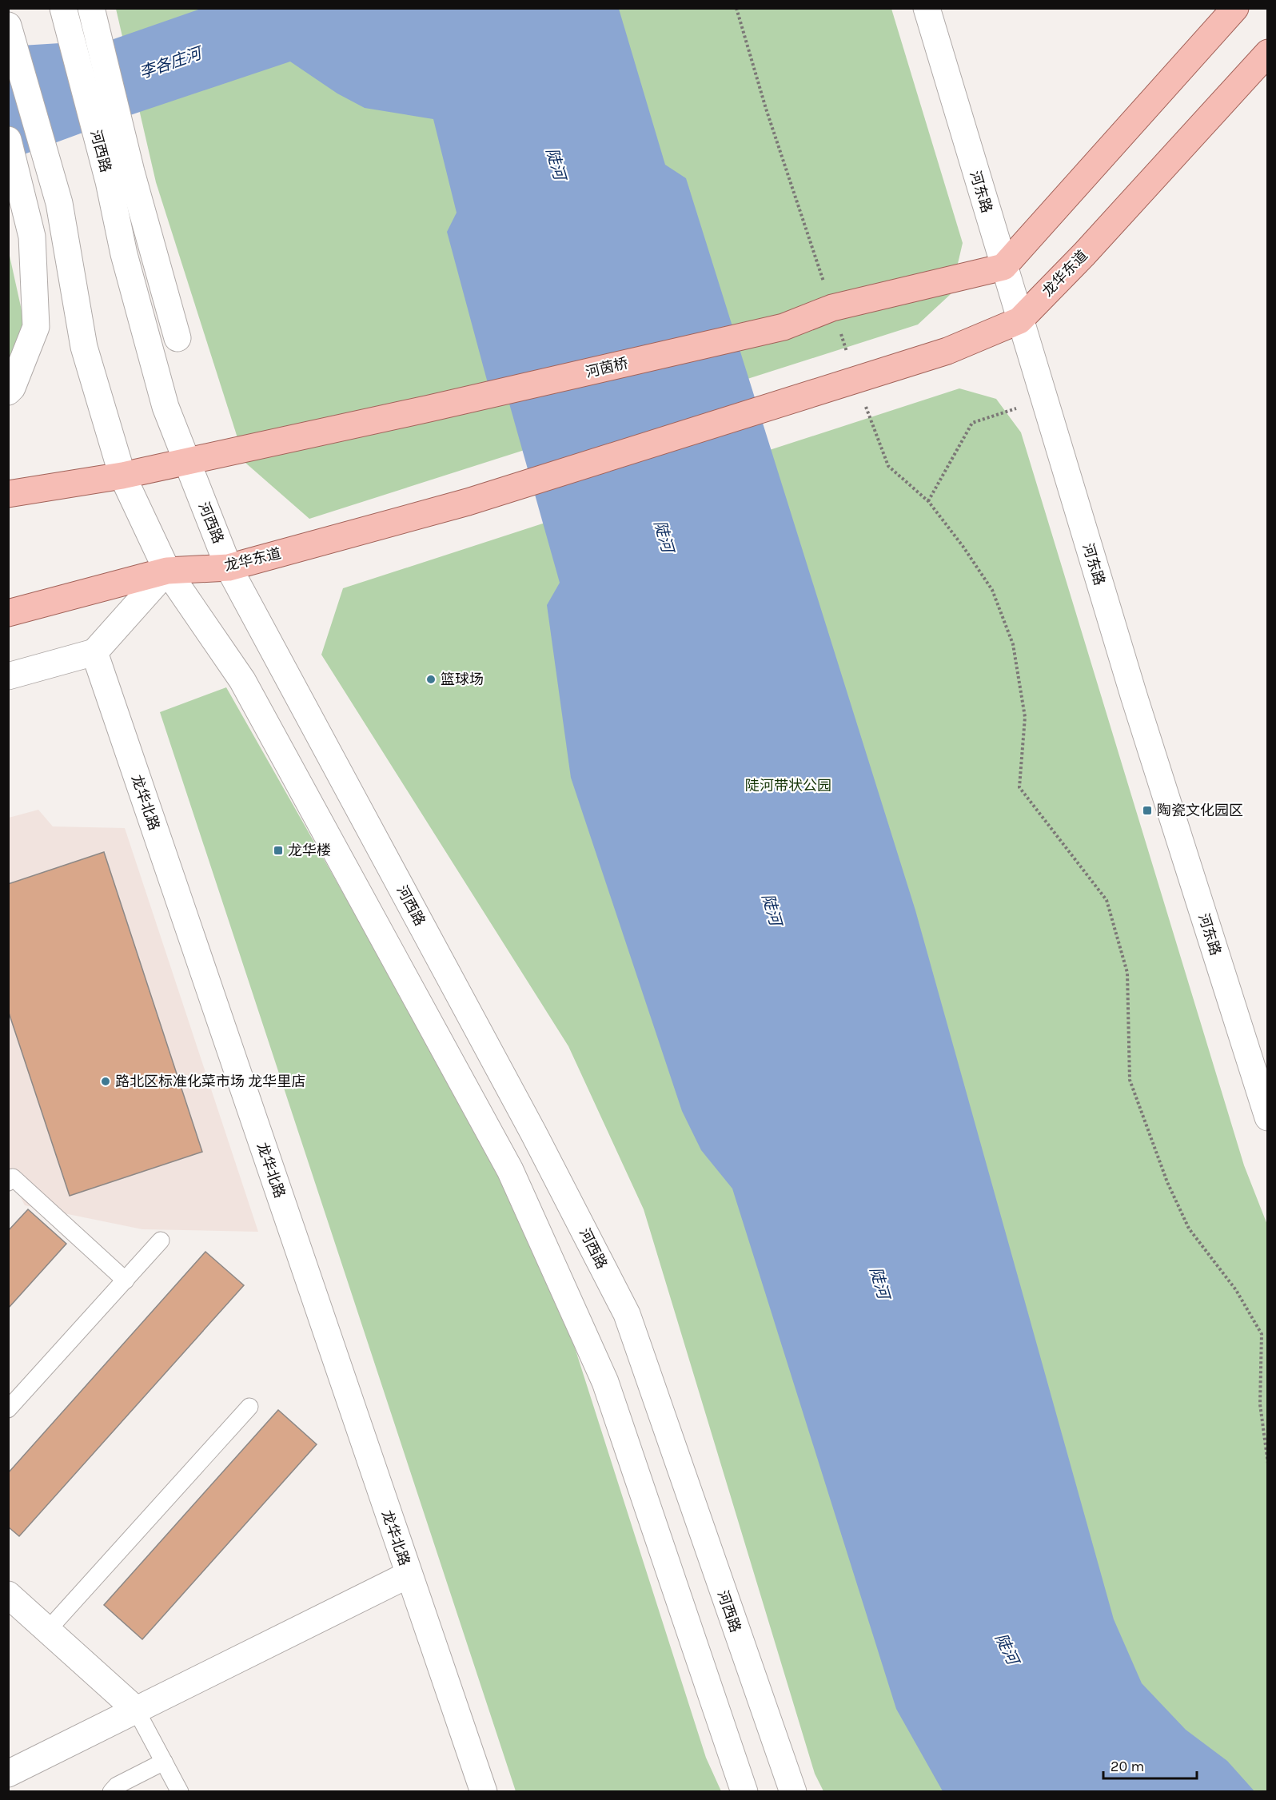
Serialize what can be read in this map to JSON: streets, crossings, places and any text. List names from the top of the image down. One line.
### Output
{"streets":{"main road":["河西路","河东路","龙华东道","河茵桥","龙华北路"]},"crossings":[["河西路","龙华东道"],["河西路","河茵桥"],["河东路","龙华东道"]],"water":["李各庄河","陡河"],"parks":["陡河带状公园"],"places":{"other":["篮球场","路北区标准化菜市场 龙华里店"],"transit":["陶瓷文化园区","龙华楼"]},"scale_bar":"20 m"}
